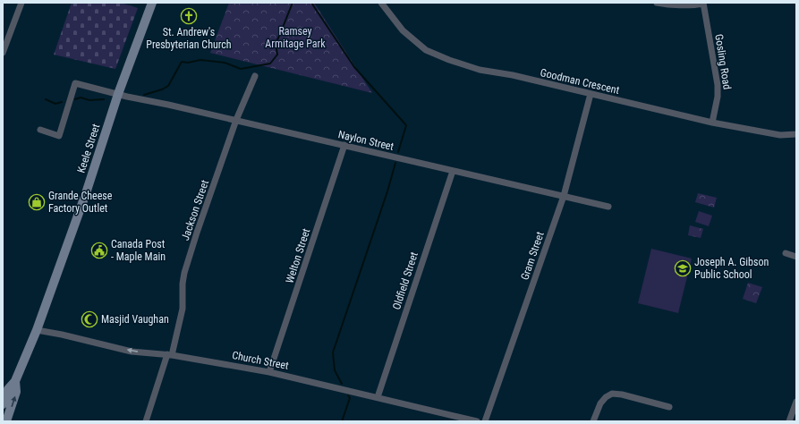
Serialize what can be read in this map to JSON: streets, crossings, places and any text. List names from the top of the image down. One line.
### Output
{"streets":{"main road":["Keele Street"],"street":["Gosling Road","Goodman Crescent","Naylon Street","Jackson Street","Welton Street","Gram Street","Oldfield Street","Church Street"]},"crossings":[["Gosling Road","Goodman Crescent"],["Goodman Crescent","Gram Street"],["Naylon Street","Keele Street"],["Naylon Street","Jackson Street"],["Naylon Street","Welton Street"],["Naylon Street","Gram Street"],["Naylon Street","Oldfield Street"],["Keele Street","Church Street"],["Jackson Street","Church Street"],["Welton Street","Church Street"],["Oldfield Street","Church Street"]],"parks":["Ramsey Armitage Park"],"places":{"church":["St. Andrew's Presbyterian Church"],"shop":["Grande Cheese Factory Outlet"],"public building":["Canada Post - Maple Main"],"school or university":["Joseph A. Gibson Public School"],"mosque":["Masjid Vaughan"]}}
